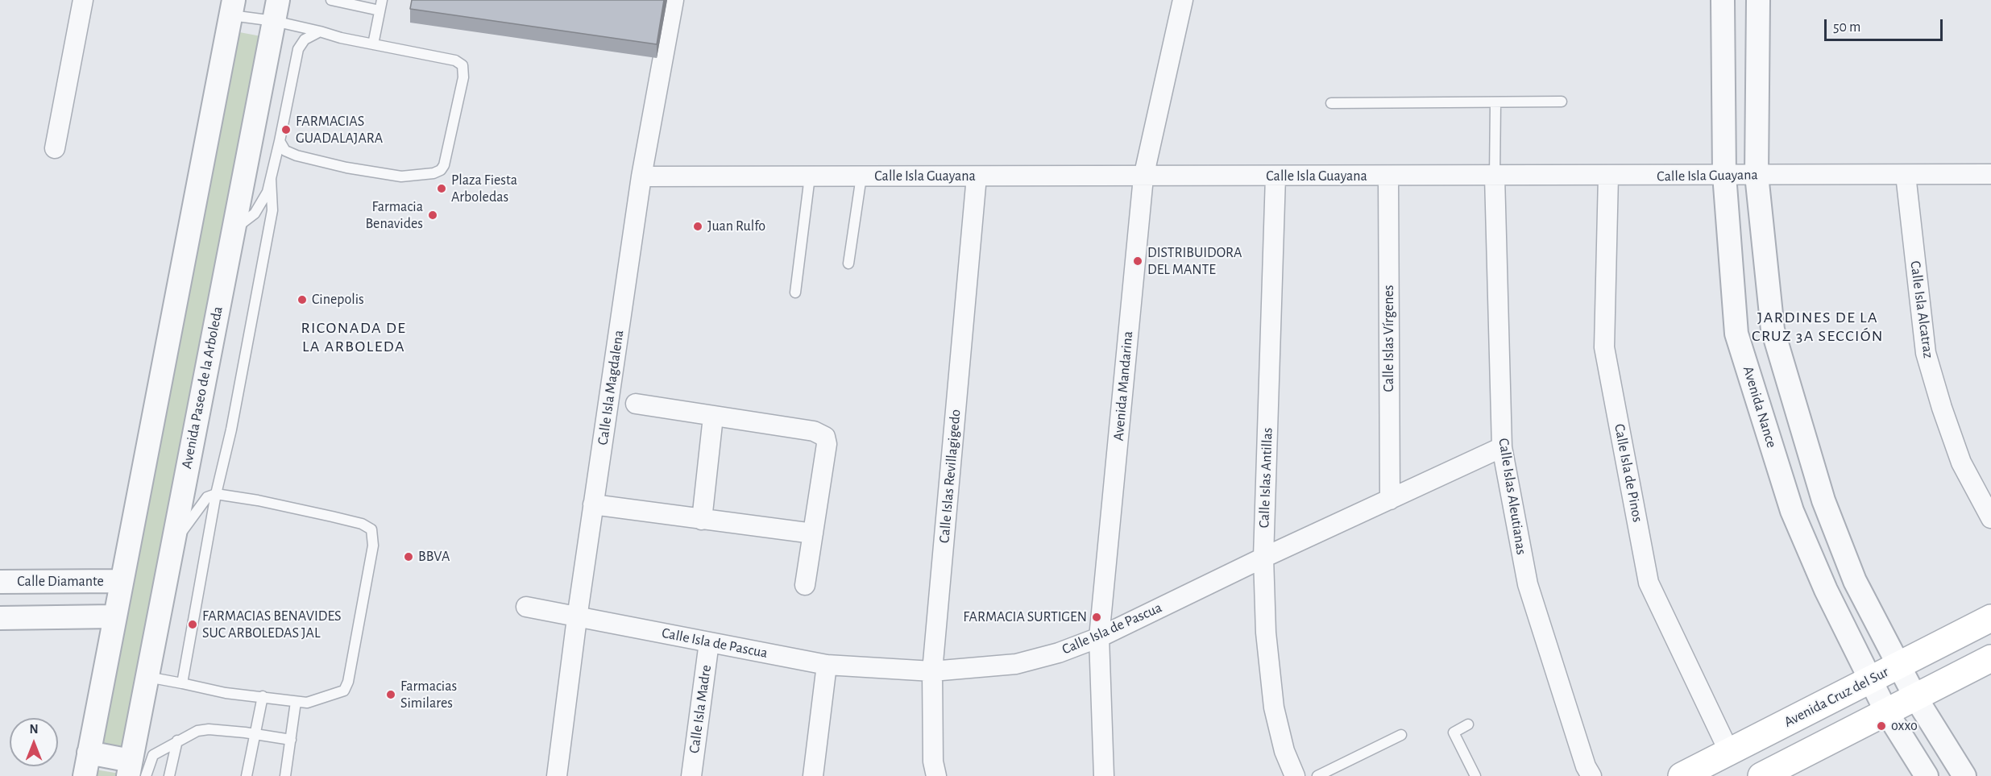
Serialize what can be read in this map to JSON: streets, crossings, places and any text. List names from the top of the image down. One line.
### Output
{"streets":{"main road":["Avenida Cruz del Sur"],"street":["Calle Isla Guayana","Calle Isla Alcatraz","Calle Islas Vírgenes","Avenida Mandarina","Avenida Paseo de la Arboleda","Calle Isla Magdalena","Avenida Nance","Calle Isla de Pinos","Calle Islas Revillagigedo","Calle Islas Antillas","Calle Islas Aleutianas","Calle Diamante","Calle Isla de Pascua","Calle Isla Madre"]},"crossings":[["Calle Isla Guayana","Calle Isla Alcatraz"],["Calle Isla Guayana","Calle Islas Vírgenes"],["Calle Isla Guayana","Avenida Mandarina"],["Calle Isla Guayana","Calle Isla Magdalena"],["Calle Isla Guayana","Avenida Nance"],["Calle Isla Guayana","Calle Isla de Pinos"],["Calle Isla Guayana","Calle Islas Revillagigedo"],["Calle Isla Guayana","Calle Islas Antillas"],["Calle Isla Guayana","Calle Islas Aleutianas"],["Calle Islas Vírgenes","Calle Isla de Pascua"],["Avenida Mandarina","Calle Isla de Pascua"],["Calle Isla Magdalena","Calle Isla de Pascua"],["Avenida Nance","Avenida Cruz del Sur"],["Calle Isla de Pinos","Avenida Cruz del Sur"],["Calle Islas Revillagigedo","Calle Isla de Pascua"],["Calle Islas Antillas","Calle Isla de Pascua"],["Calle Islas Aleutianas","Calle Isla de Pascua"],["Calle Isla de Pascua","Calle Isla Madre"]],"districts":["JARDINES DE LA CRUZ 3A SECCIÓN","RICONADA DE LA ARBOLEDA"],"places":["FARMACIAS GUADALAJARA","Plaza Fiesta Arboledas","Farmacia Benavides","Juan Rulfo","DISTRIBUIDORA DEL MANTE","Cinepolis","BBVA","FARMACIA SURTIGEN","FARMACIAS BENAVIDES SUC ARBOLEDAS JAL","Farmacias Similares","oxxo"],"scale_bar":"50 m","north":"top"}
